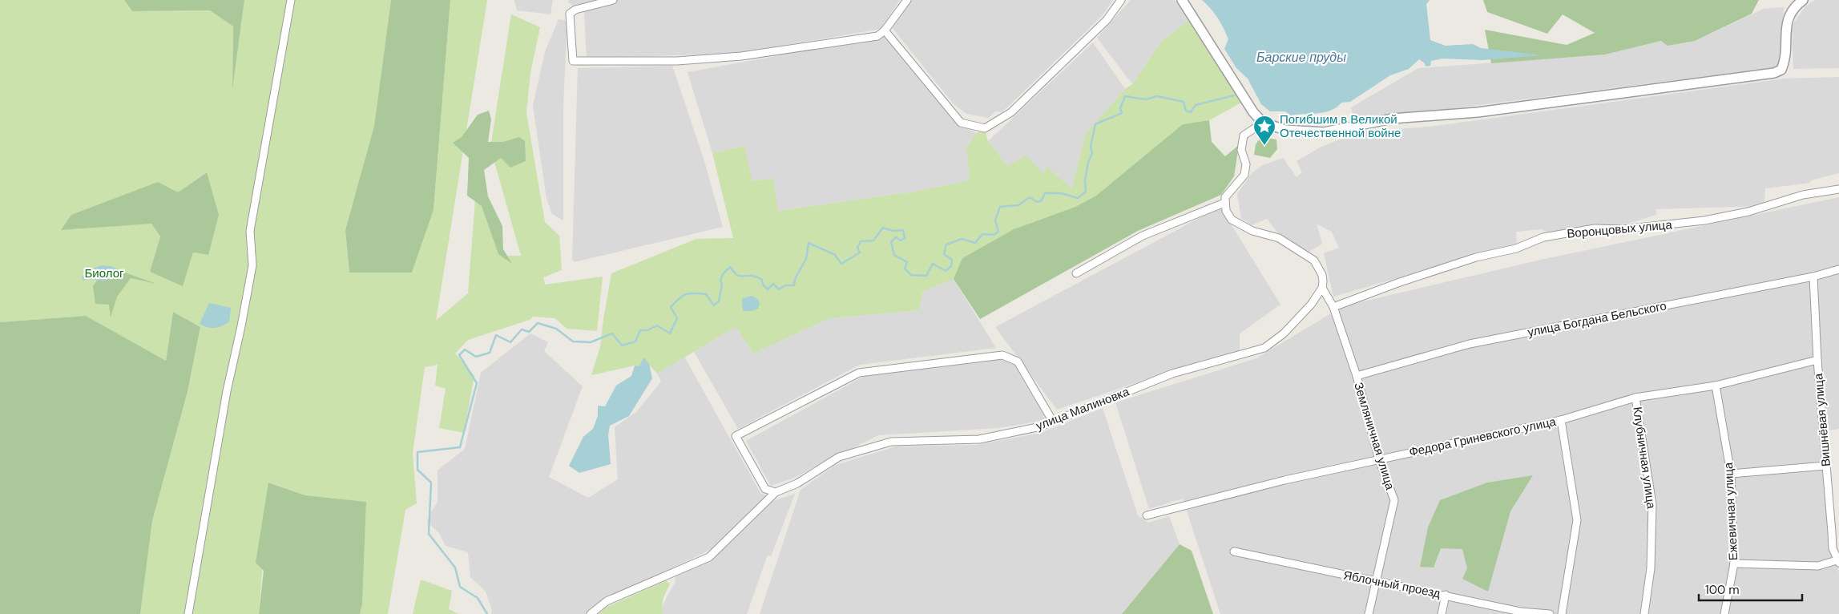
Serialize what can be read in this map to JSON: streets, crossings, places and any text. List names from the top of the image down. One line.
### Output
{"streets":{"street":["Воронцовых улица","улица Богдана Бельского","улица Малиновка","Вишнёвая улица","Земляничная улица","Федора Гриневского улица","Клубничная улица","Ежевичная улица","Яблочный проезд"]},"crossings":[["Воронцовых улица","Земляничная улица"],["улица Богдана Бельского","Вишнёвая улица"],["улица Богдана Бельского","Земляничная улица"],["Вишнёвая улица","Федора Гриневского улица"],["Земляничная улица","Федора Гриневского улица"],["Земляничная улица","Яблочный проезд"],["Федора Гриневского улица","Клубничная улица"],["Федора Гриневского улица","Ежевичная улица"]],"water":["Барские пруды"],"parks":["Биолог"],"places":{"place":["Погибшим в Великой Отечественной войне"]},"scale_bar":"100 m"}
